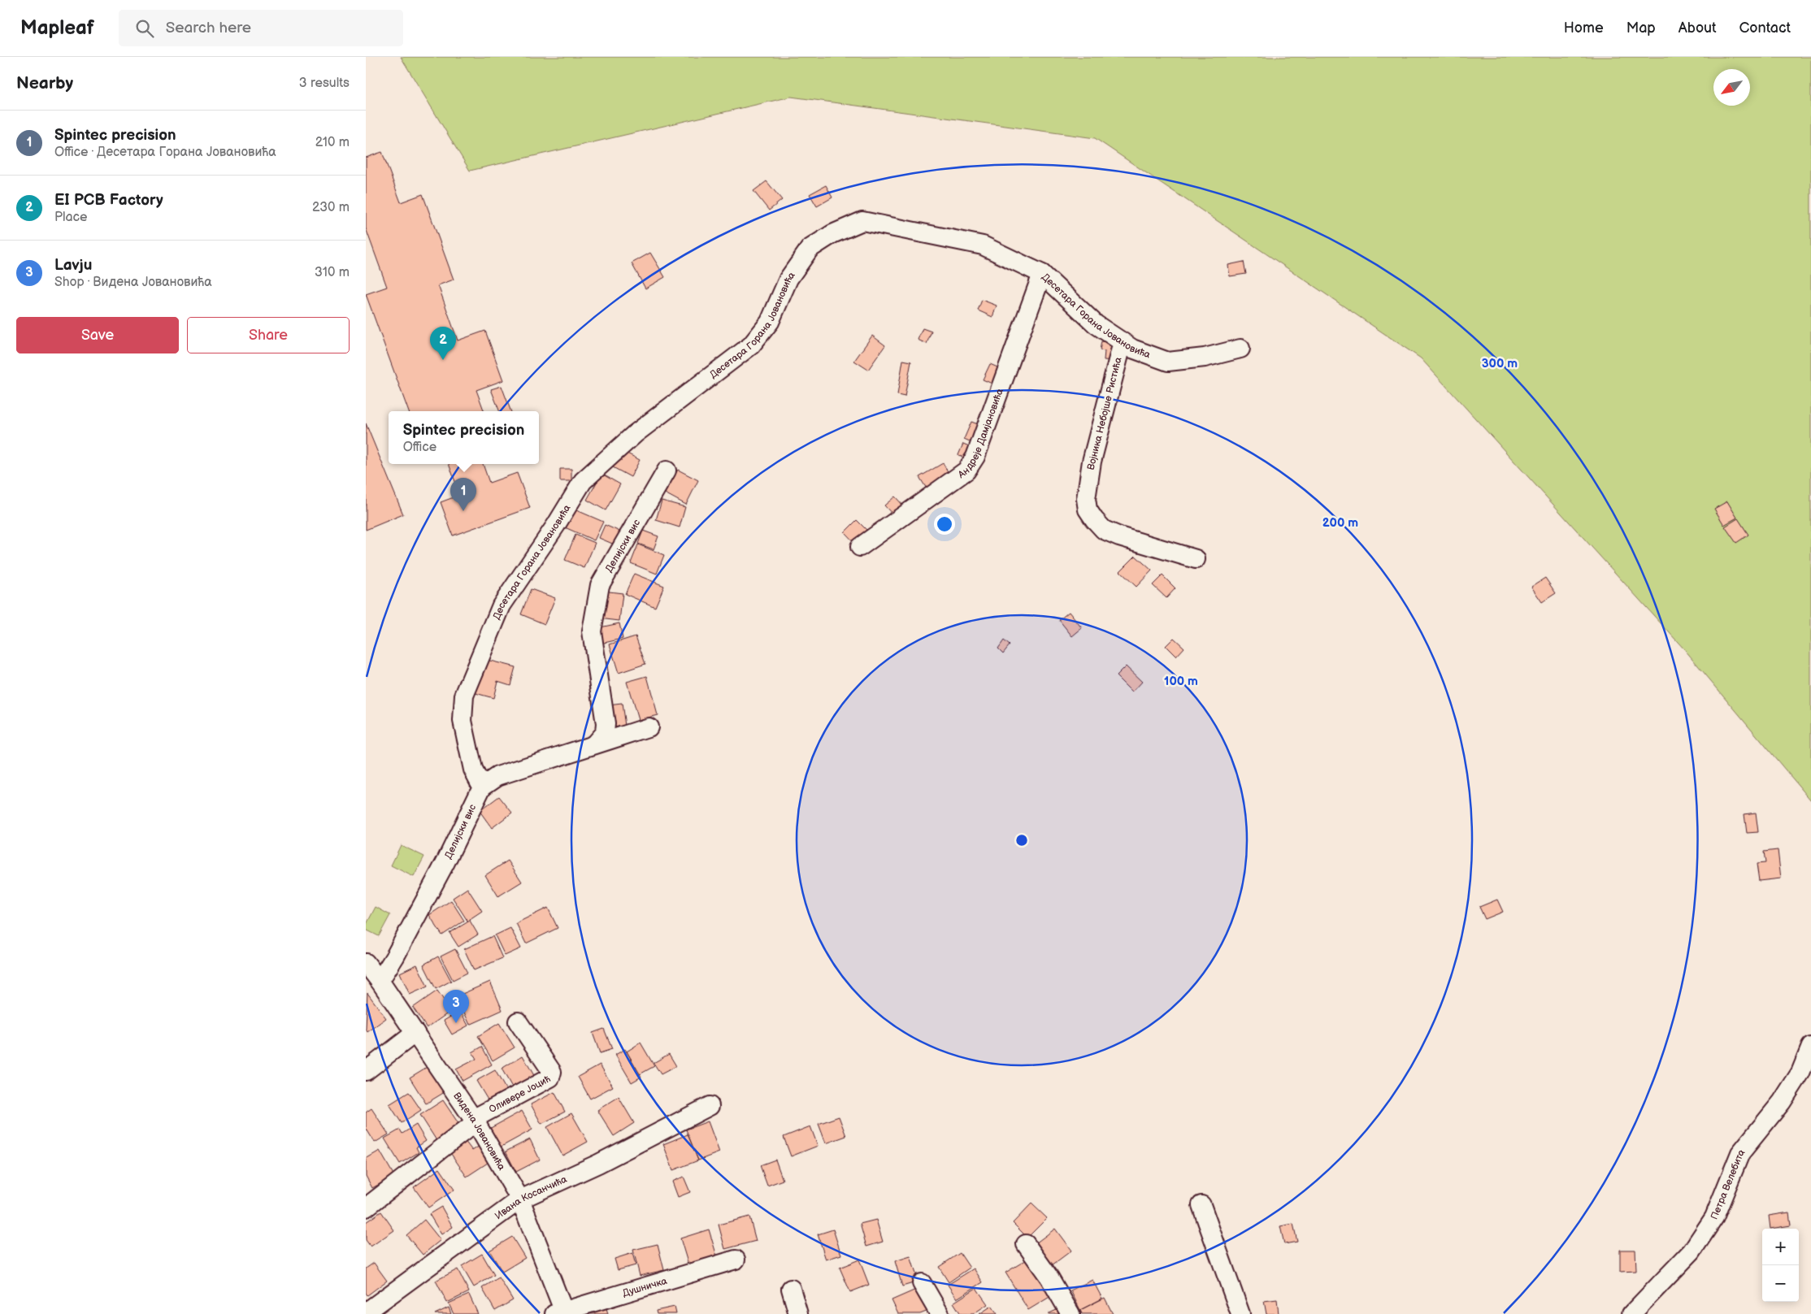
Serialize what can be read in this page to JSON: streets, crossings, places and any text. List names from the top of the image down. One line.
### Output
{"streets":{"street":["Десетара Горана Јовановића","Војника Небојше Ристића","Андреје Дамјановића","Делијски вис","Оливере Јоцић","Видена Јовановића","Петра Велебита","Ивана Косанчића","Душничка"]},"crossings":[["Десетара Горана Јовановића","Војника Небојше Ристића"],["Десетара Горана Јовановића","Андреје Дамјановића"],["Десетара Горана Јовановића","Делијски вис"],["Делијски вис","Видена Јовановића"],["Оливере Јоцић","Видена Јовановића"],["Видена Јовановића","Ивана Косанчића"],["Видена Јовановића","Душничка"]],"north":"bottom left","page":{"header":"Mapleaf","search":"Search here","nav":["Home","Map","About","Contact"],"heading":["Nearby","3 results"],"list":[{"mark":"1","name":"Spintec precision","note":"Office · Десетара Горана Јовановића","value":"210 m"},{"mark":"2","name":"EI PCB Factory","note":"Place","value":"230 m"},{"mark":"3","name":"Lavju","note":"Shop · Видена Јовановића","value":"310 m"}],"buttons":["Save","Share"],"pins":["2","1","3"],"popup":["Spintec precision","Office"],"map_buttons":["+","−"]},"rings":["300 m","200 m","100 m"]}
